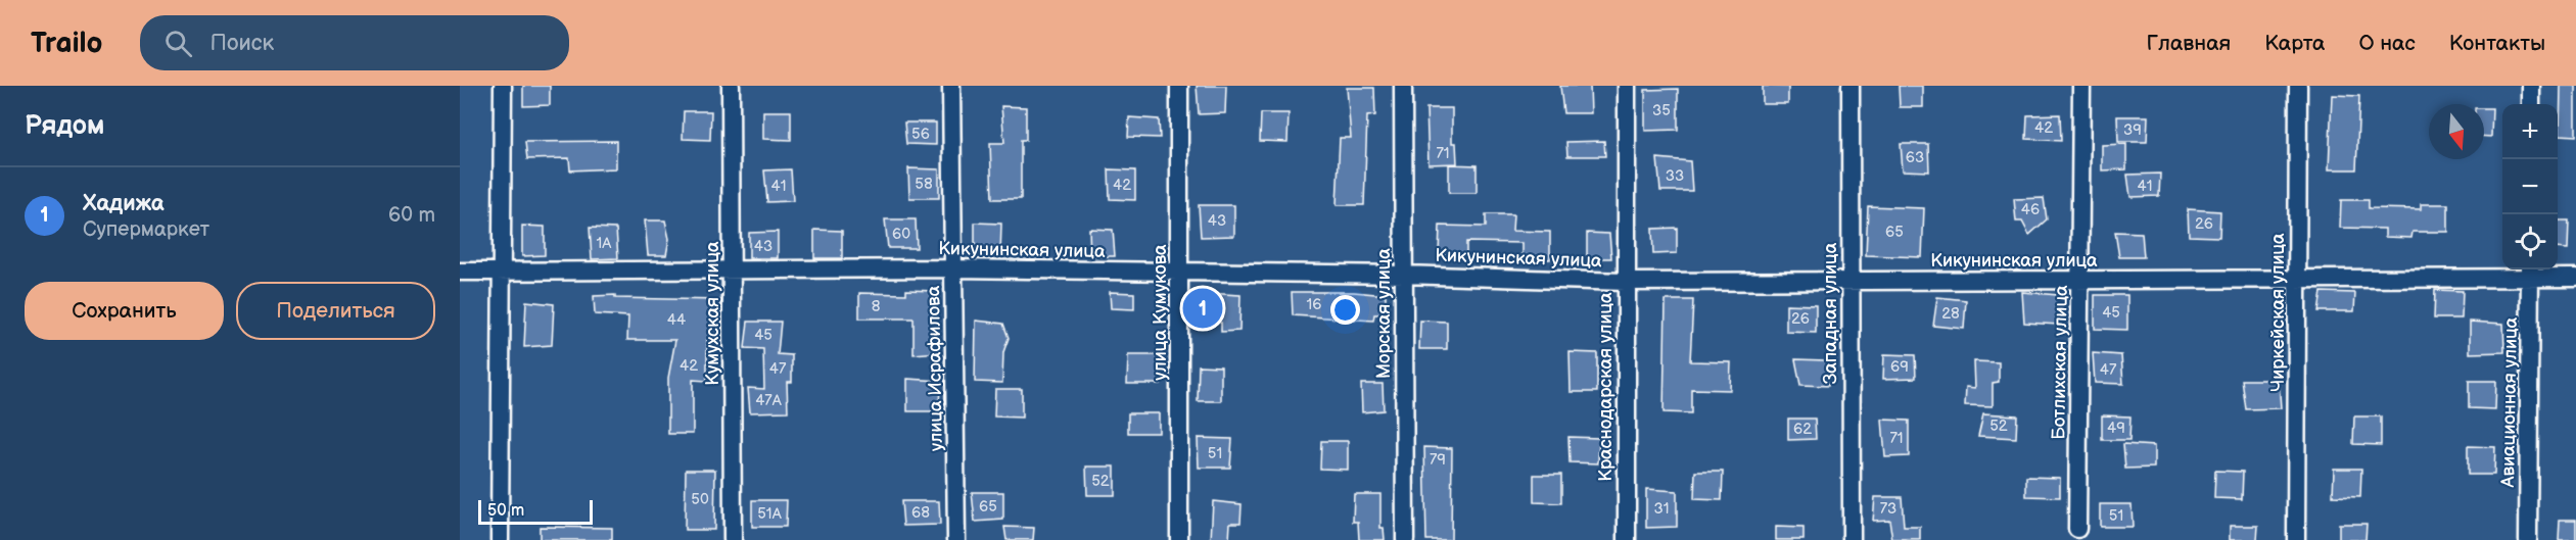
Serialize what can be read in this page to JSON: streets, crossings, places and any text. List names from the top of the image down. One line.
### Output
{"streets":{"street":["Кикунинская улица","улица Кумукова","Чиркейская улица","Кумухская улица","Морская улица","Западная улица","Ботлихская улица","улица Исрафилова","Краснодарская улица","Авиационная улица"]},"crossings":[["Кикунинская улица","улица Кумукова"],["Кикунинская улица","Чиркейская улица"],["Кикунинская улица","Кумухская улица"],["Кикунинская улица","Морская улица"],["Кикунинская улица","Западная улица"],["Кикунинская улица","Ботлихская улица"],["Кикунинская улица","улица Исрафилова"],["Кикунинская улица","Краснодарская улица"],["Кикунинская улица","Авиационная улица"]],"house_numbers":["35","42","39","56","71","63","33","58","42","41","41","46","43","26","65","60","1А","43","16","8","45","28","26","44","45","42","69","47","47","47А","52","49","62","71","51","79","52","50","65","31","73","68","51А","51"],"scale_bar":"50 m","north":"bottom","page":{"header":"Trailo","search":"Поиск","nav":["Главная","Карта","О нас","Контакты"],"heading":"Рядом","map_buttons":["+","−"],"list":[{"mark":"1","name":"Хадижа","note":"Супермаркет","value":"60 m"}],"buttons":["Сохранить","Поделиться"],"pins":"1","scale":"50 m"}}
